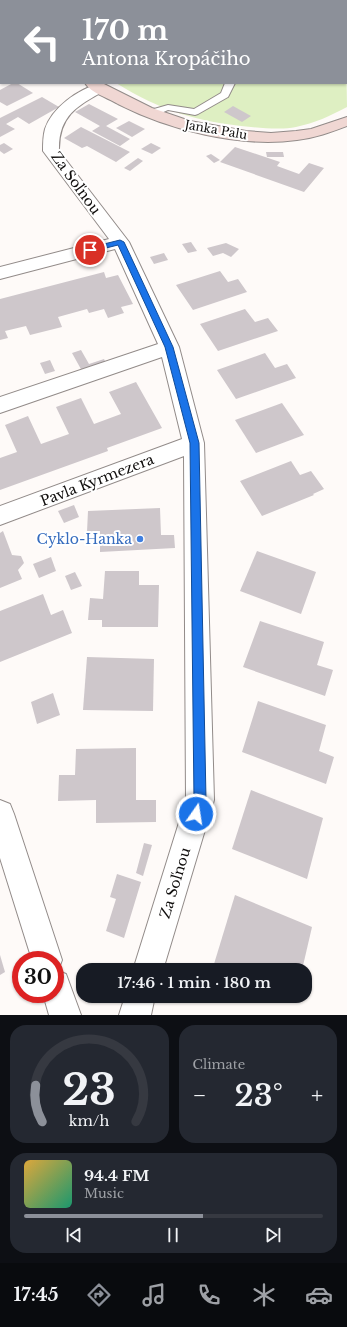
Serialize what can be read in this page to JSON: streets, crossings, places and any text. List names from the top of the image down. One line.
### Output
{"streets":{"main road":["Janka Palu"],"street":["Za Soľnou","Pavla Kyrmezera"]},"crossings":[["Janka Palu","Za Soľnou"],["Za Soľnou","Pavla Kyrmezera"]],"places":["Cyklo-Hanka"],"page":{"turn":["170 m","Antona Kropáčiho"],"limit":"30","trip":"17:46 · 1 min · 180 m","tile":"Climate","heat":["−","23°","+"],"song":["94.4 FM","Music"],"tabs":"17:45","gauge":["23","km/h"]}}
